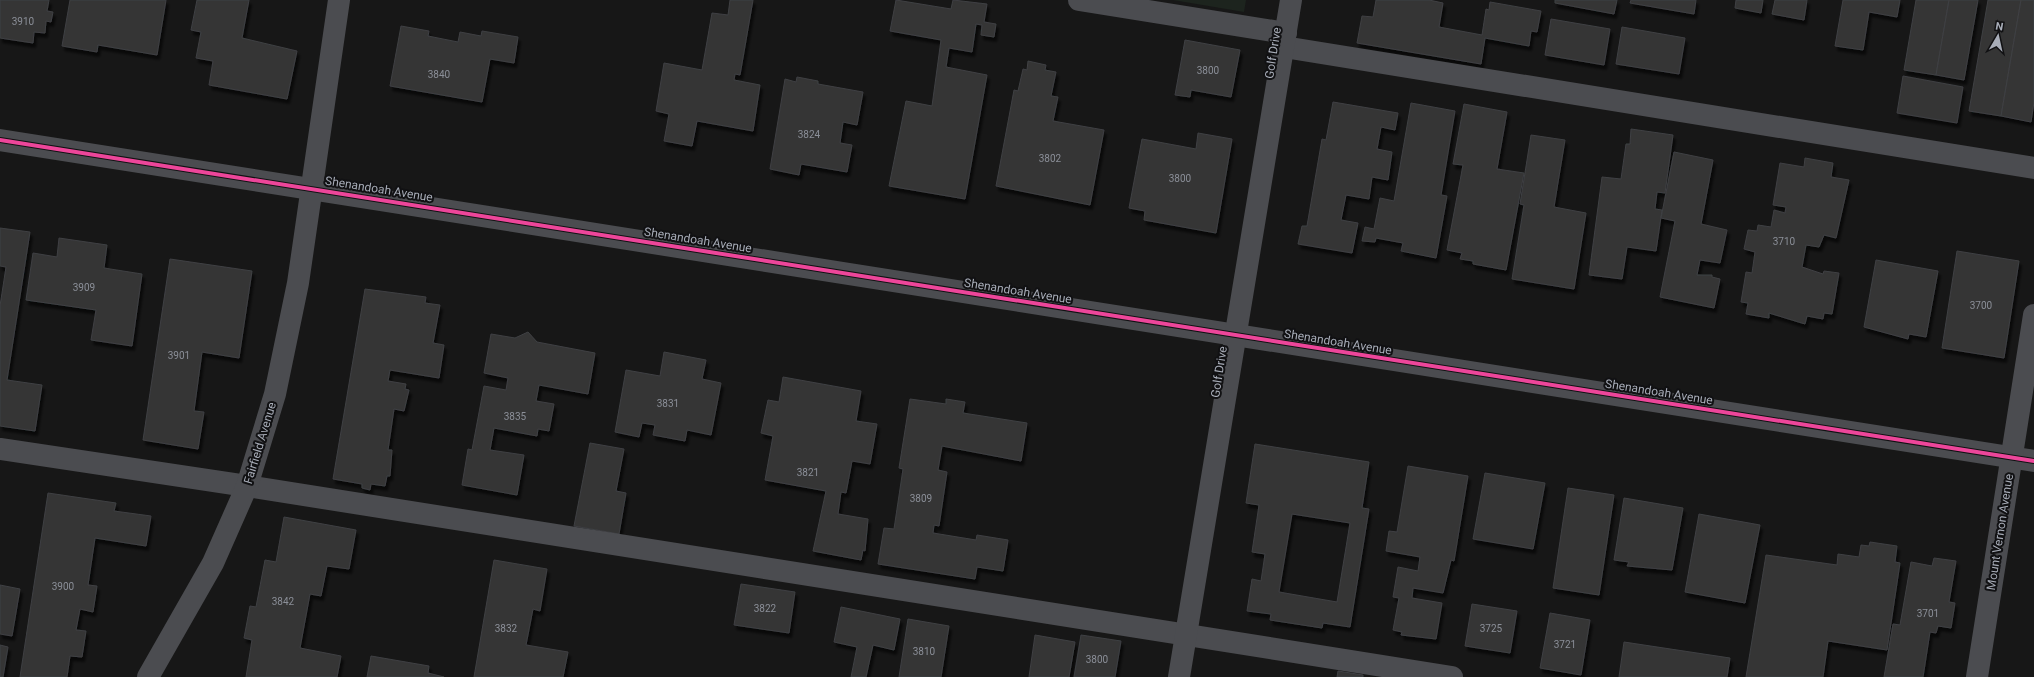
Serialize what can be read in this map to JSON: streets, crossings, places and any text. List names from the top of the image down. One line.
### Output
{"streets":{"street":["Golf Drive","Shenandoah Avenue","Fairfield Avenue","Mount Vernon Avenue"]},"crossings":[["Golf Drive","Shenandoah Avenue"],["Shenandoah Avenue","Fairfield Avenue"],["Shenandoah Avenue","Mount Vernon Avenue"]],"house_numbers":["3910","3800","3840","3824","3802","3800","3710","3909","3700","3901","3831","3835","3821","3809","3900","3842","3822","3701","3832","3725","3721","3810","3800"],"north":"top"}
